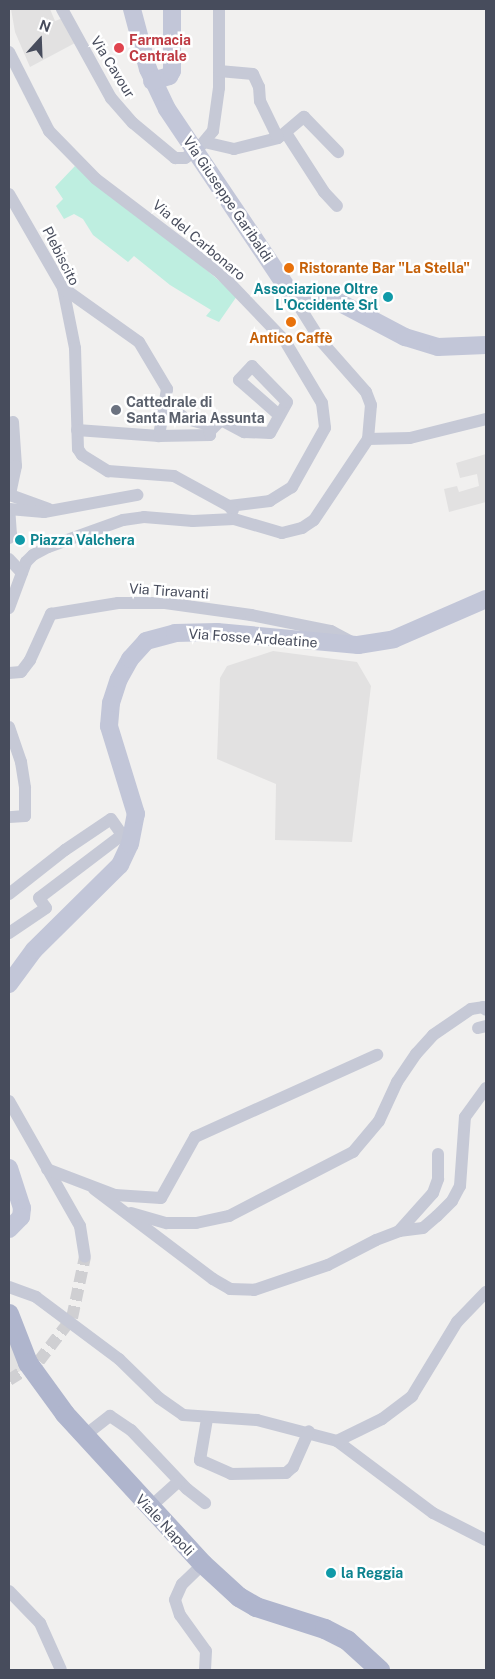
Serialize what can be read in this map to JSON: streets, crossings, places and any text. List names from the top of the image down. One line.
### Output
{"streets":{"main road":["Via Giuseppe Garibaldi","Via Fosse Ardeatine","Viale Napoli"],"street":["Via Cavour","Via del Carbonaro","Plebiscito","Via Tiravanti"]},"crossings":[["Via Cavour","Via Giuseppe Garibaldi"],["Via del Carbonaro","Plebiscito"],["Via Tiravanti","Via Fosse Ardeatine"]],"places":["Farmacia Centrale","Ristorante Bar \"La Stella\"","Associazione Oltre L'Occidente Srl","Antico Caffè","Cattedrale di Santa Maria Assunta","Piazza Valchera","la Reggia"],"north":"top"}
